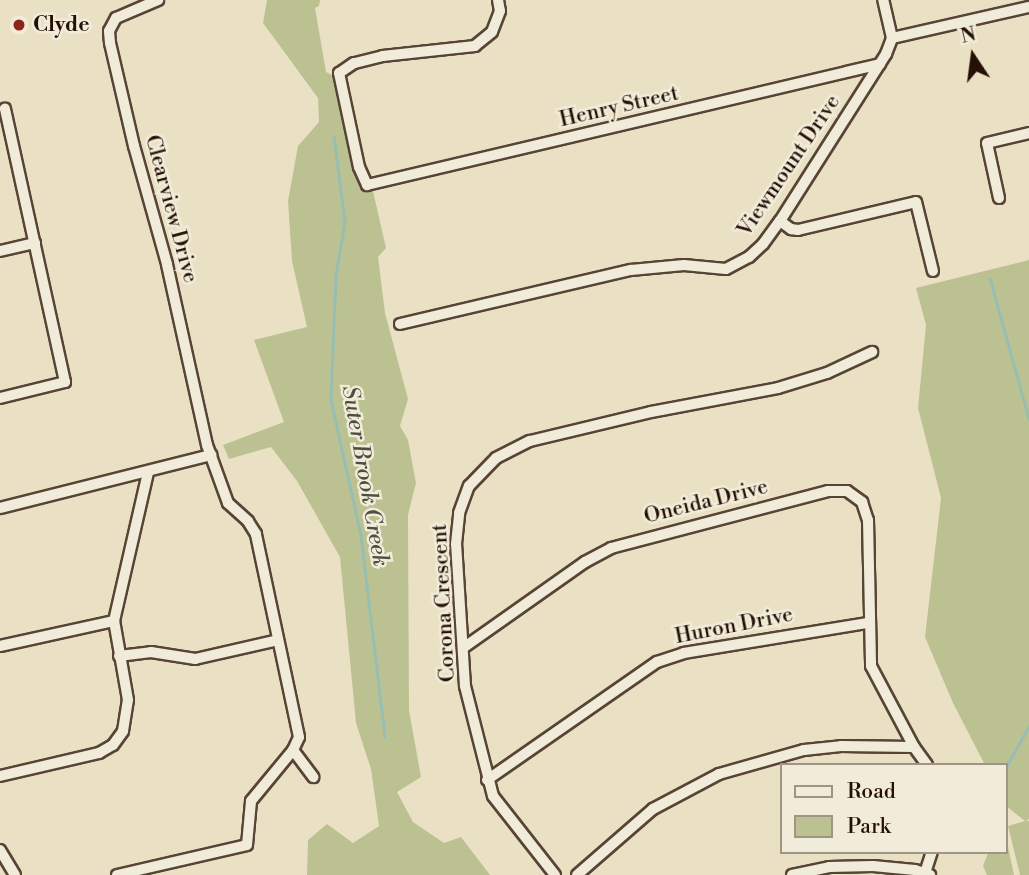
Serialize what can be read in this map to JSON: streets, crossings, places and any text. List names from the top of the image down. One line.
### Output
{"streets":{"street":["Henry Street","Viewmount Drive","Clearview Drive","Oneida Drive","Corona Crescent","Huron Drive"]},"crossings":[["Henry Street","Viewmount Drive"],["Oneida Drive","Corona Crescent"],["Oneida Drive","Huron Drive"],["Corona Crescent","Huron Drive"]],"water":["Suter Brook Creek"],"places":["Clyde"],"legend":["Road","Park"],"north":"top"}
